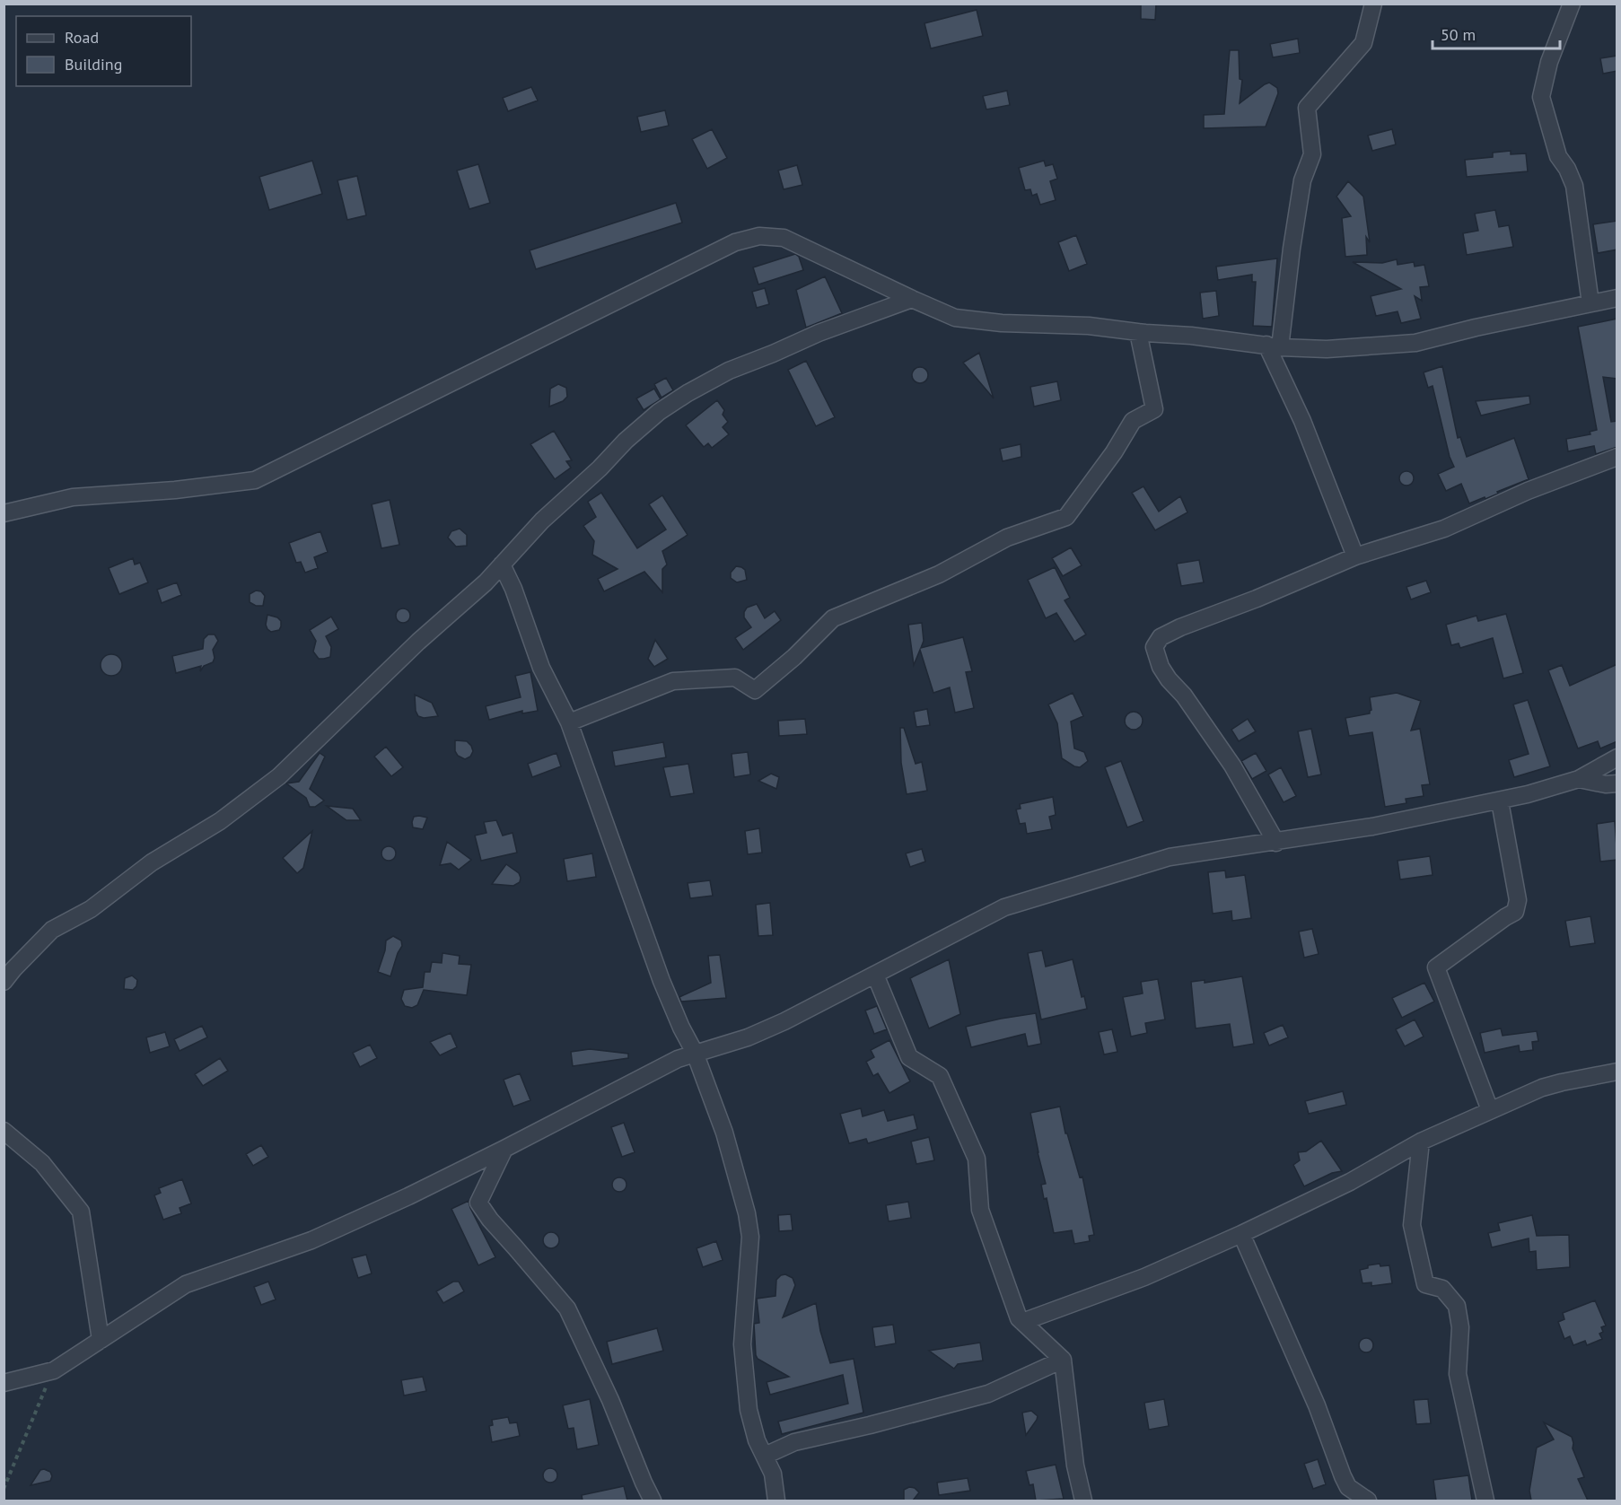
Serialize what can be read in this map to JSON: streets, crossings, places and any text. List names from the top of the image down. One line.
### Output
{"legend":["Road","Building"],"scale_bar":"50 m"}
